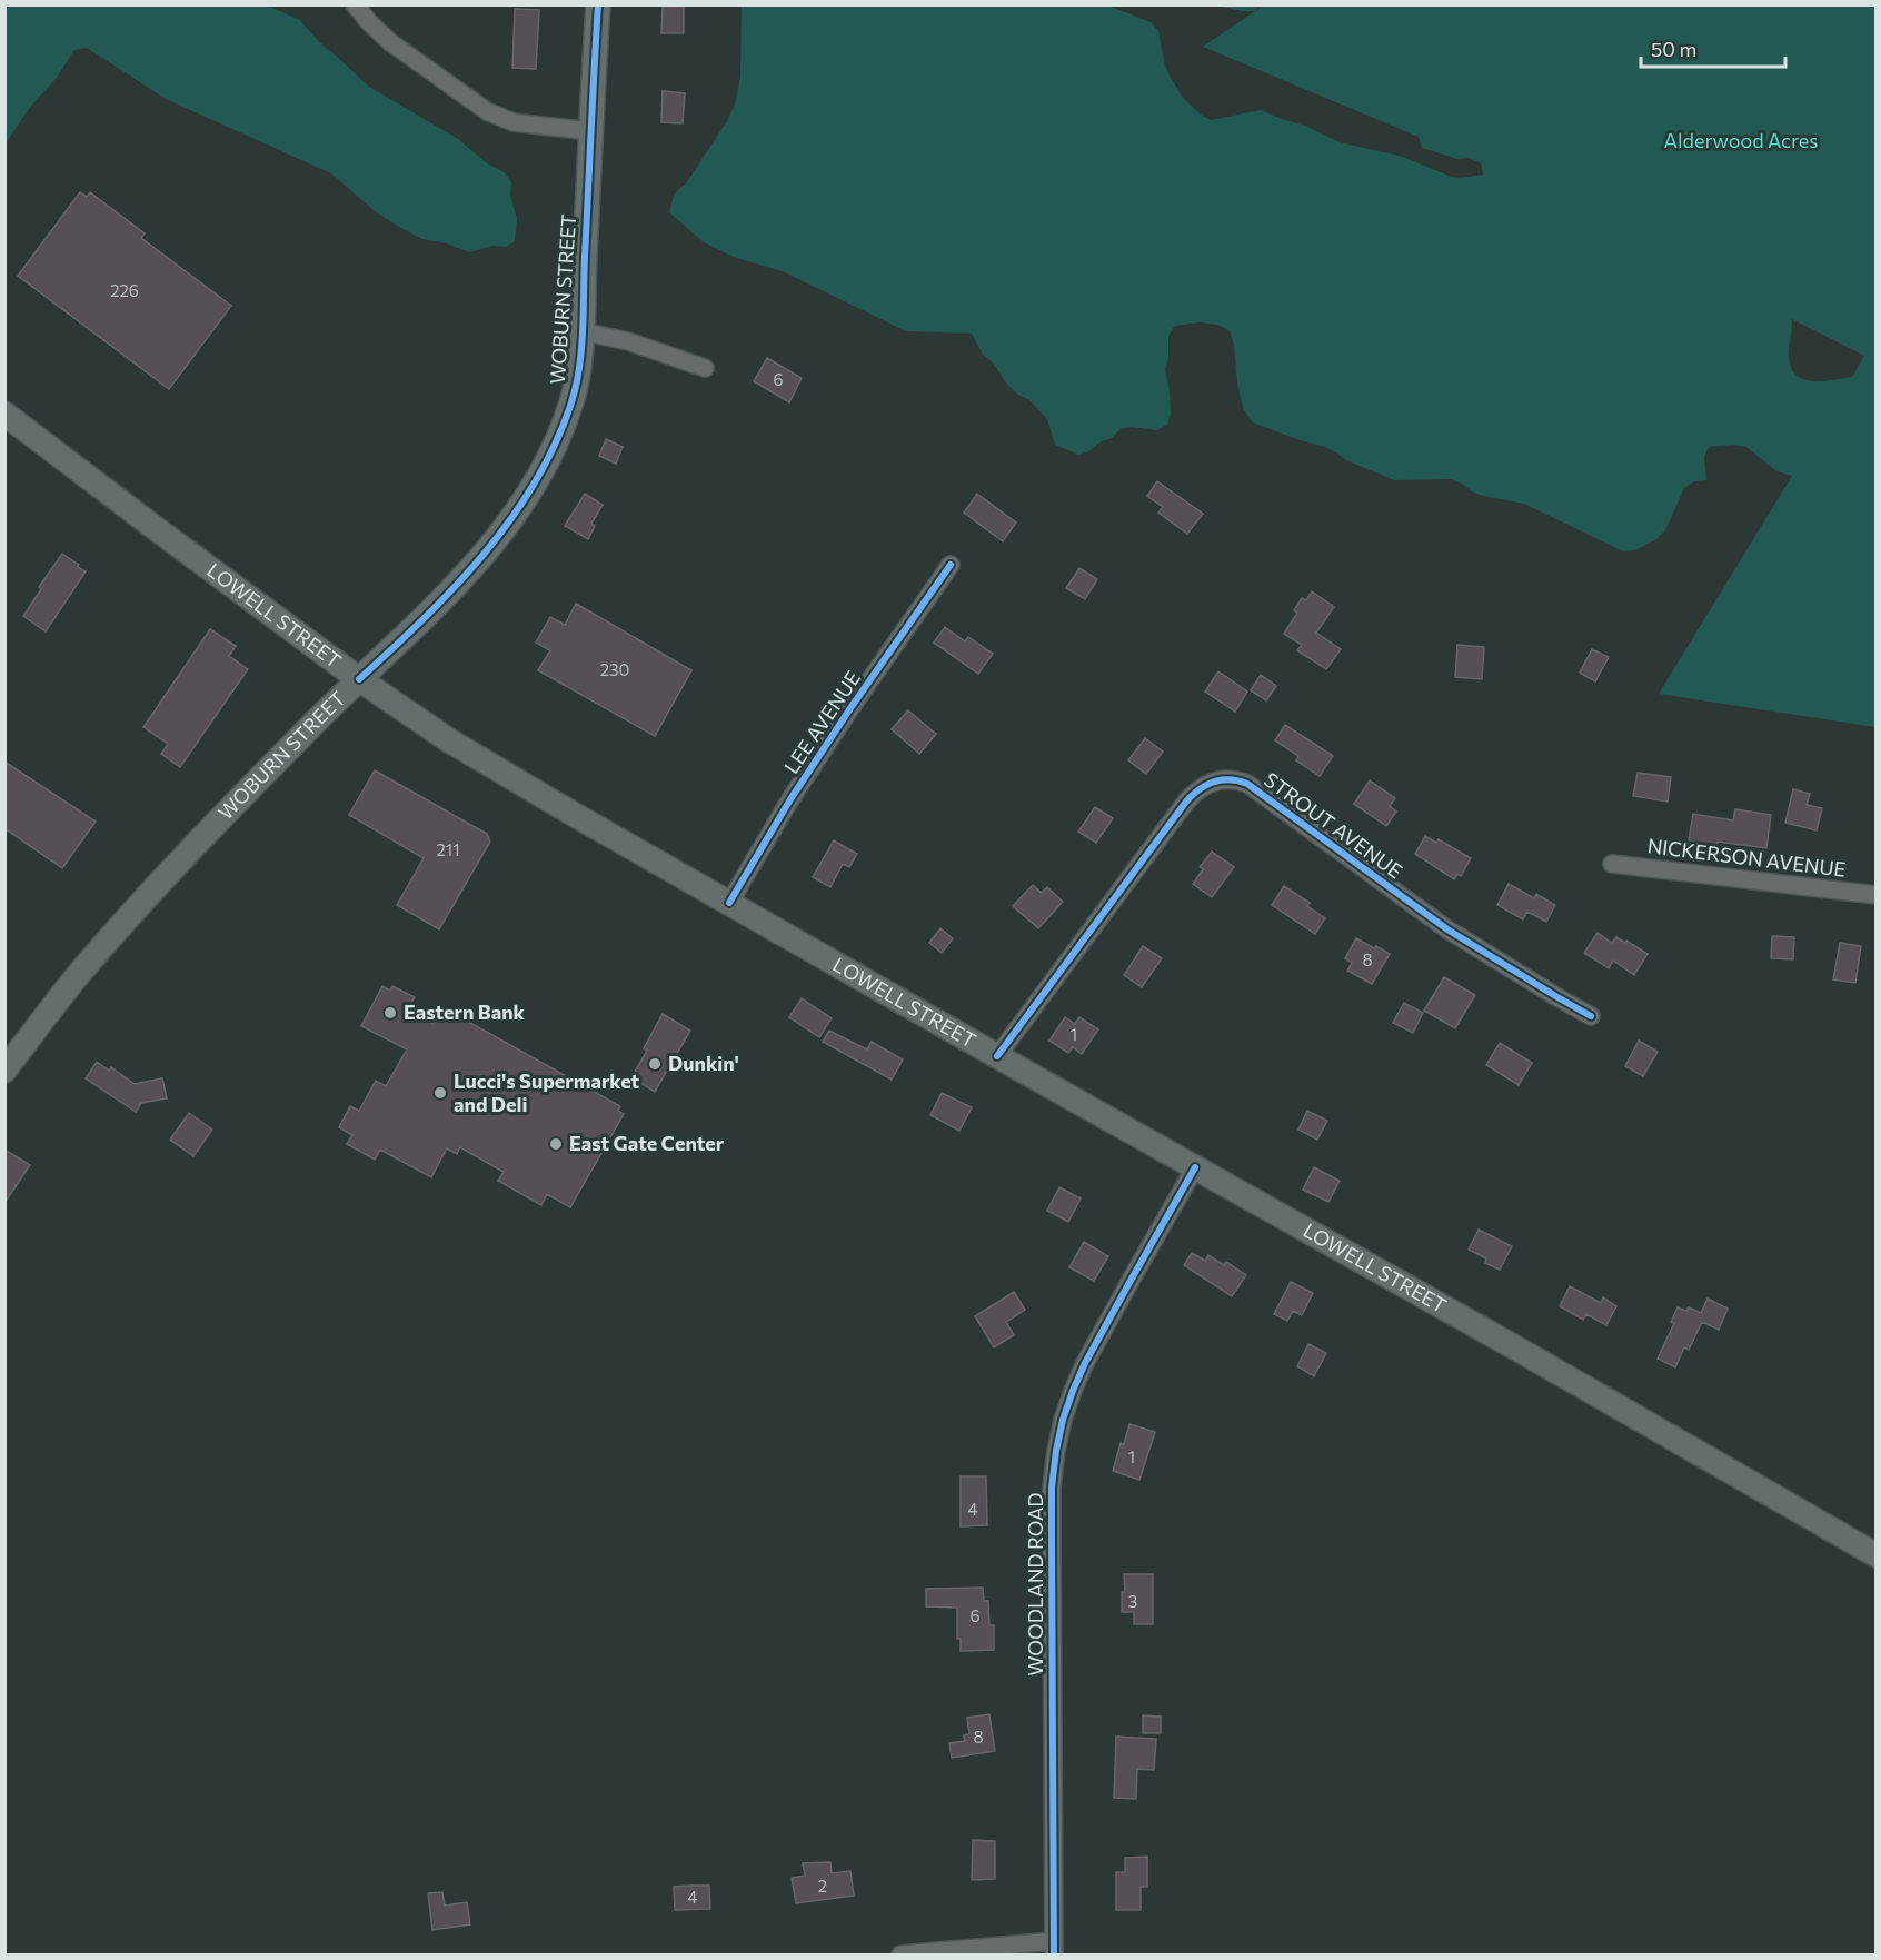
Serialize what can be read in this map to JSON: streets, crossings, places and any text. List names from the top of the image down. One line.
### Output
{"streets":{"main road":["WOBURN STREET","LOWELL STREET"],"street":["LEE AVENUE","STROUT AVENUE","NICKERSON AVENUE","WOODLAND ROAD"]},"crossings":[["WOBURN STREET","LOWELL STREET"],["LOWELL STREET","LEE AVENUE"],["LOWELL STREET","STROUT AVENUE"],["LOWELL STREET","WOODLAND ROAD"]],"parks":["Alderwood Acres"],"places":["Eastern Bank","Dunkin'","Lucci's Supermarket and Deli","East Gate Center"],"house_numbers":["226","6","230","211","8","1","1","4","3","6","8","2","4"],"scale_bar":"50 m"}
